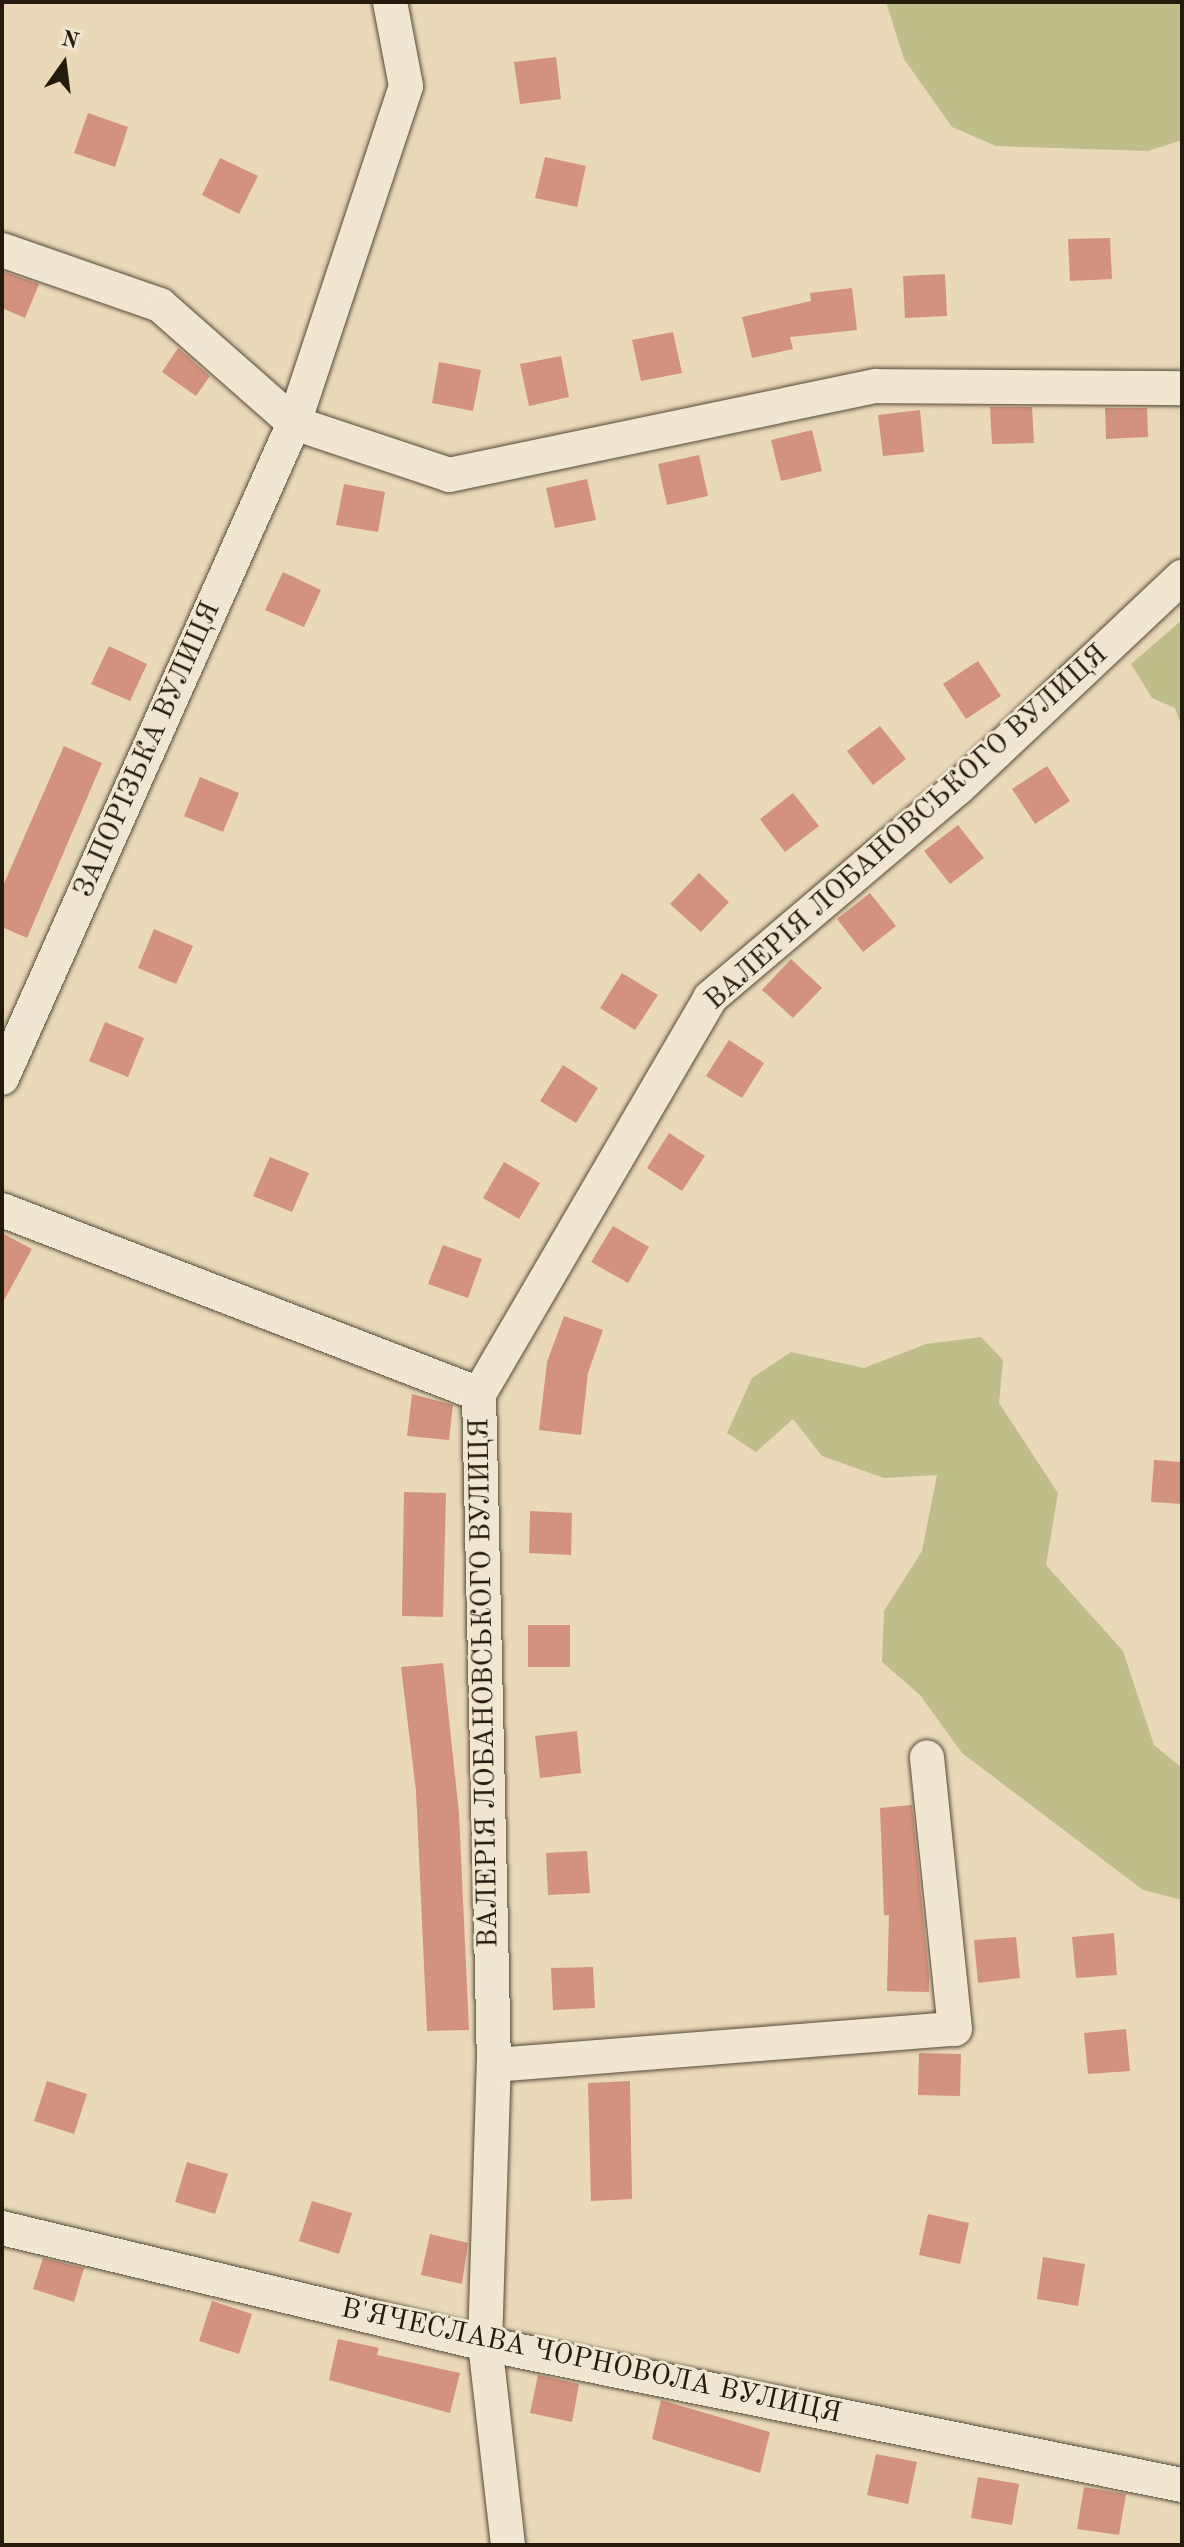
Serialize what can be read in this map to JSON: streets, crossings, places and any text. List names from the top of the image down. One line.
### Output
{"streets":{"street":["ЗАПОРІЗЬКА ВУЛИЦЯ","ВАЛЕРІЯ ЛОБАНОВСЬКОГО ВУЛИЦЯ","В'ЯЧЕСЛАВА ЧОРНОВОЛА ВУЛИЦЯ"]},"crossings":[["ВАЛЕРІЯ ЛОБАНОВСЬКОГО ВУЛИЦЯ","В'ЯЧЕСЛАВА ЧОРНОВОЛА ВУЛИЦЯ"]],"north":"top"}
